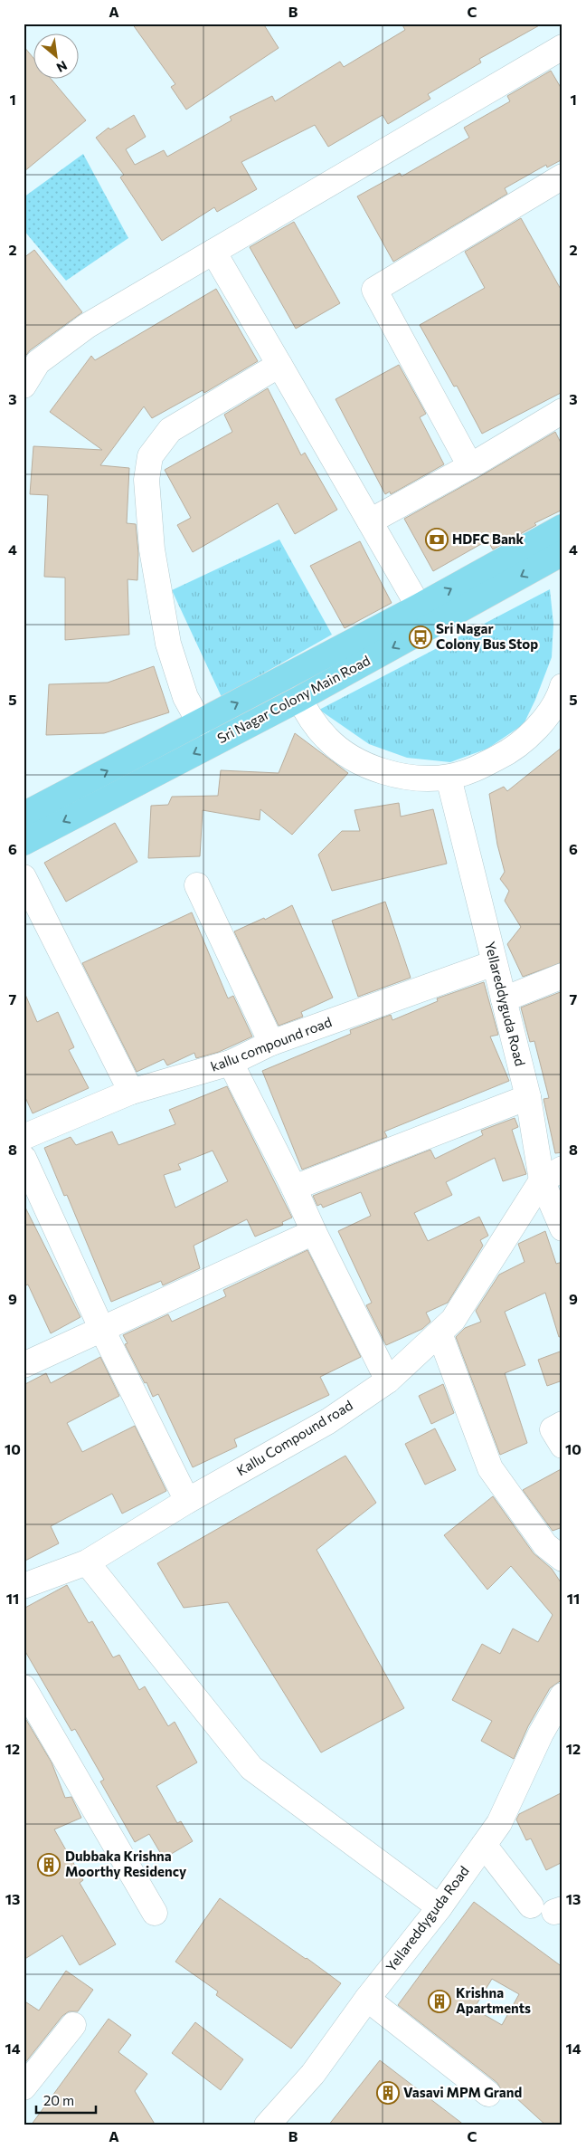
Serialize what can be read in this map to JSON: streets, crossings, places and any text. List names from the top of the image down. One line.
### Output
{"streets":{"main road":["Sri Nagar Colony Main Road"],"street":["Yellareddyguda Road","kallu compound road","Kallu Compound road"]},"crossings":[["Yellareddyguda Road","kallu compound road"],["Yellareddyguda Road","Kallu Compound road"]],"places":{"bank":["HDFC Bank"],"bus stop":["Sri Nagar Colony Bus Stop"],"building":["Dubbaka Krishna Moorthy Residency","Krishna Apartments","Vasavi MPM Grand"]},"scale_bar":"20 m","north":"bottom right","grid":{"columns":["A","B","C"],"rows":["1","2","3","4","5","6","7","8","9","10","11","12","13","14"]}}
